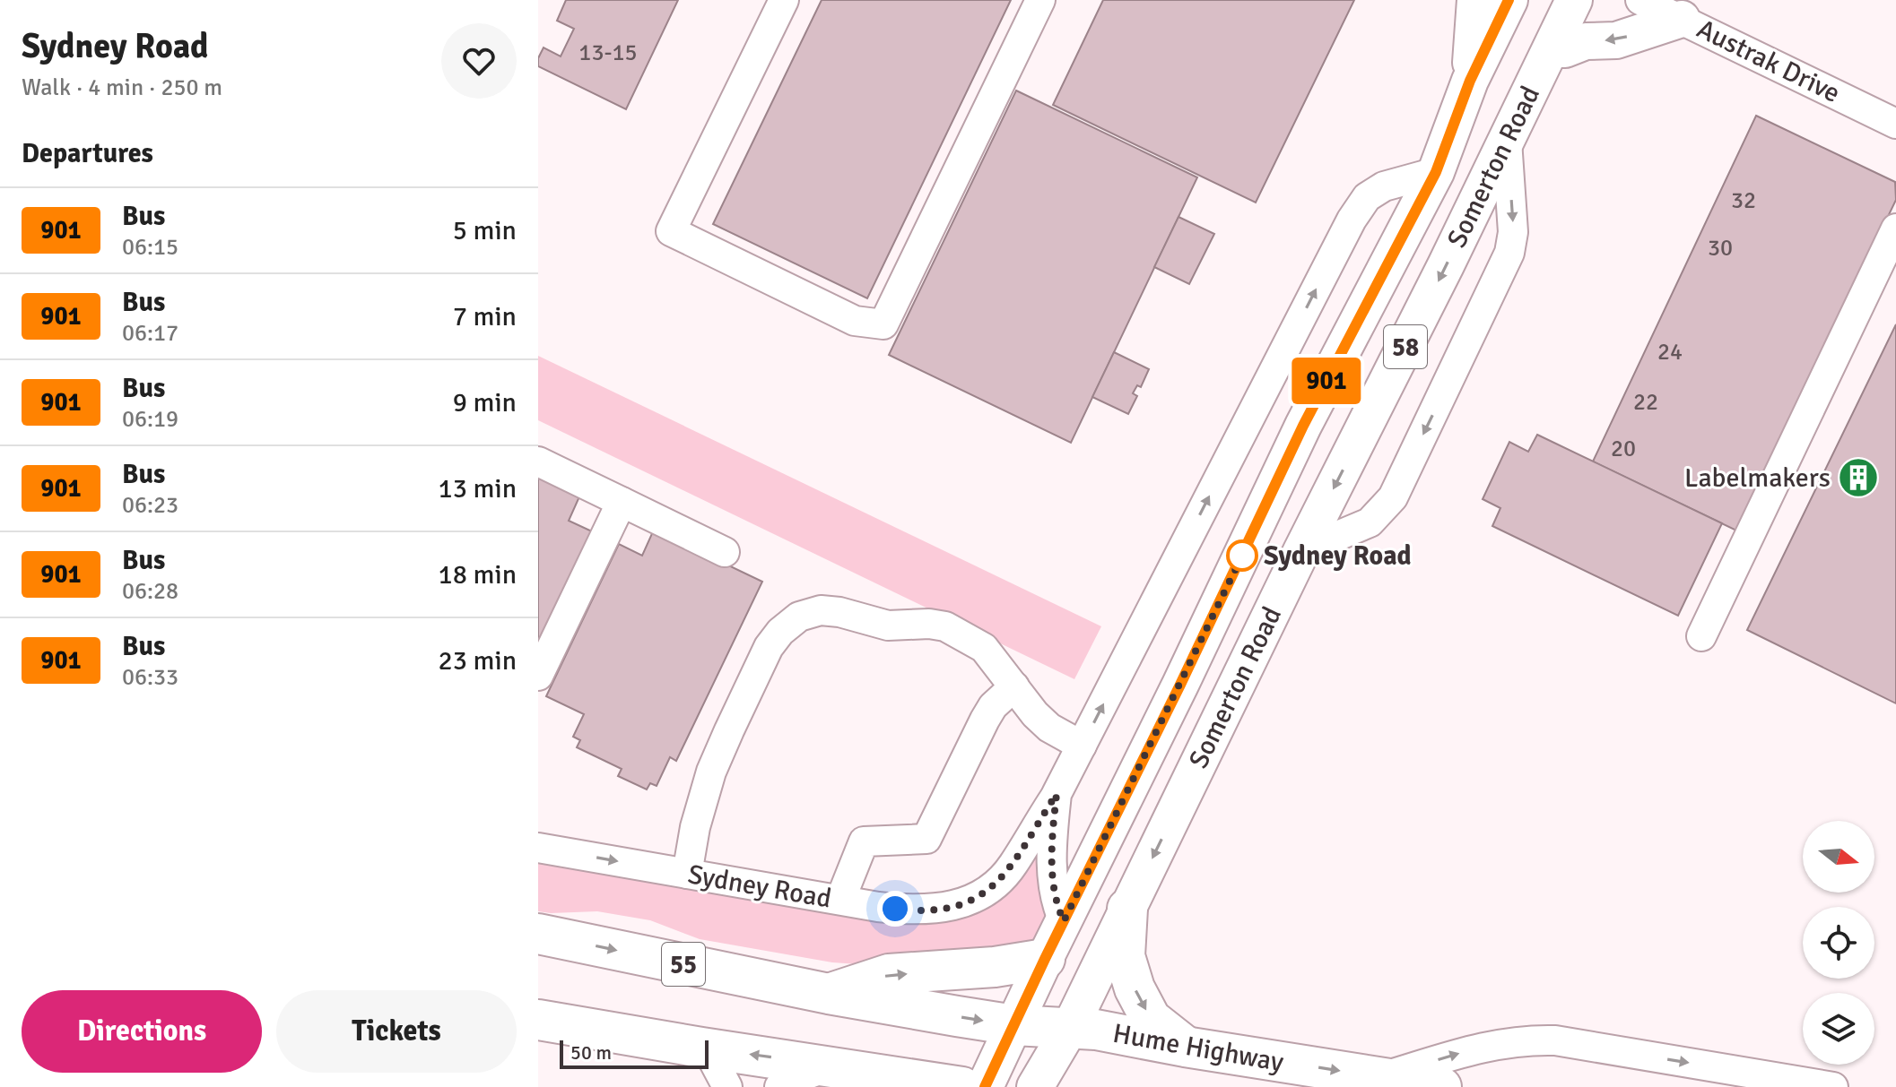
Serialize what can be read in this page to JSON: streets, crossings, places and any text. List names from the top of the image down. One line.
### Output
{"streets":{"highway":["55","Hume Highway"],"main road":["Somerton Road","58"],"street":["Austrak Drive","Sydney Road"]},"crossings":[["Somerton Road","58"],["Somerton Road","Sydney Road"],["Somerton Road","55"],["Somerton Road","Hume Highway"],["58","55"],["58","Hume Highway"],["55","Hume Highway"]],"one_way":["Hume Highway"],"places":{"building":["Labelmakers"],"other":["Sydney Road"]},"lines":["bus line 901"],"house_numbers":["13-15","32","30","24","22","20"],"scale_bar":"50 m","north":"right","page":{"heading":[["Sydney Road","Walk · 4 min · 250 m"],"Departures"],"on_map":"901","list":[{"mark":"901","name":"Bus","note":"06:15","value":"5 min"},{"mark":"901","name":"Bus","note":"06:17","value":"7 min"},{"mark":"901","name":"Bus","note":"06:19","value":"9 min"},{"mark":"901","name":"Bus","note":"06:23","value":"13 min"},{"mark":"901","name":"Bus","note":"06:28","value":"18 min"},{"mark":"901","name":"Bus","note":"06:33","value":"23 min"}],"buttons":["Directions","Tickets"],"scale":"50 m"}}
